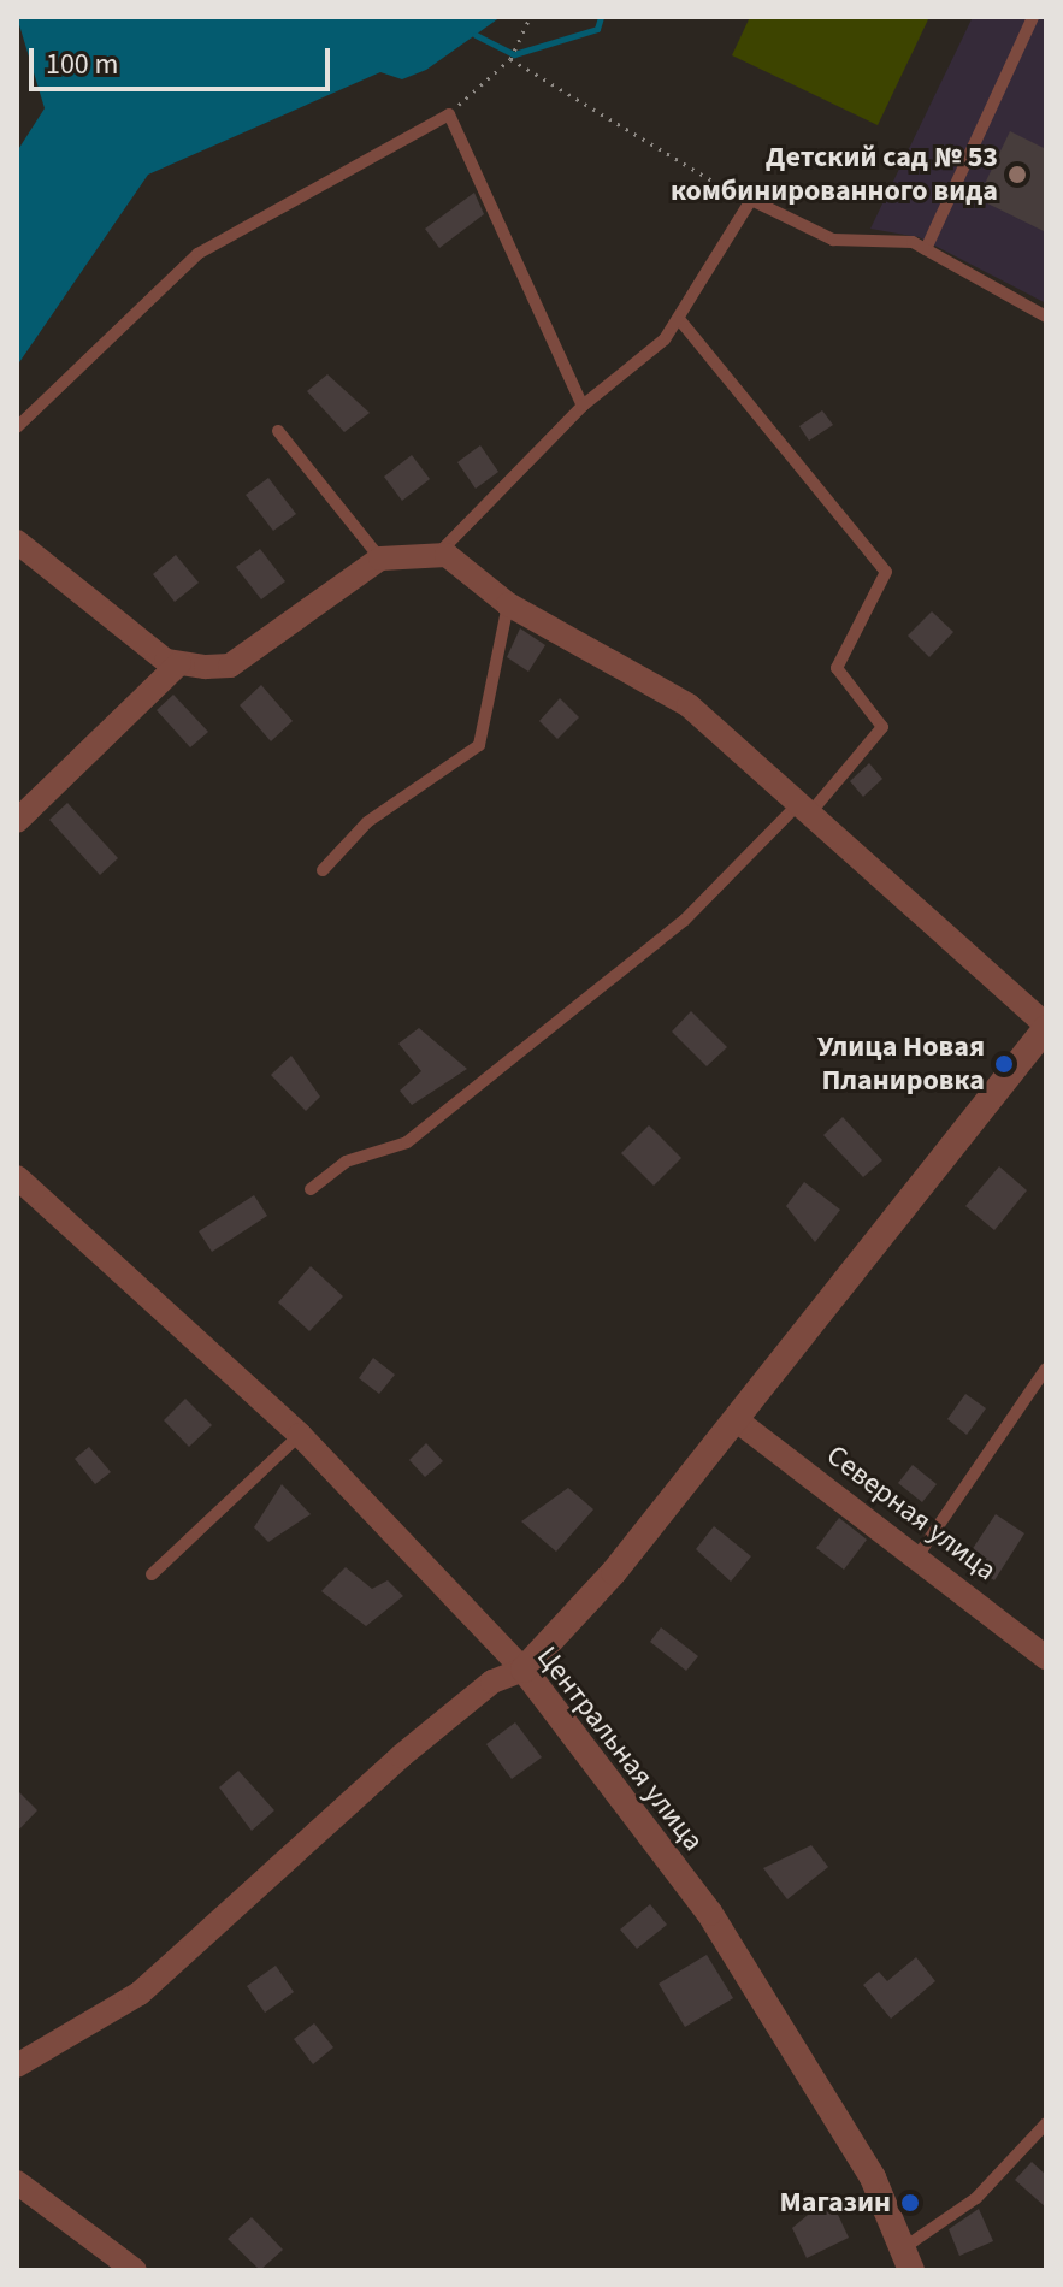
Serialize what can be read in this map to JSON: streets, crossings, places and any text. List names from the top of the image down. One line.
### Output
{"streets":{"street":["Северная улица","Центральная улица"]},"places":["Детский сад № 53 комбинированного вида","Улица Новая Планировка","Магазин"],"scale_bar":"100 m"}
